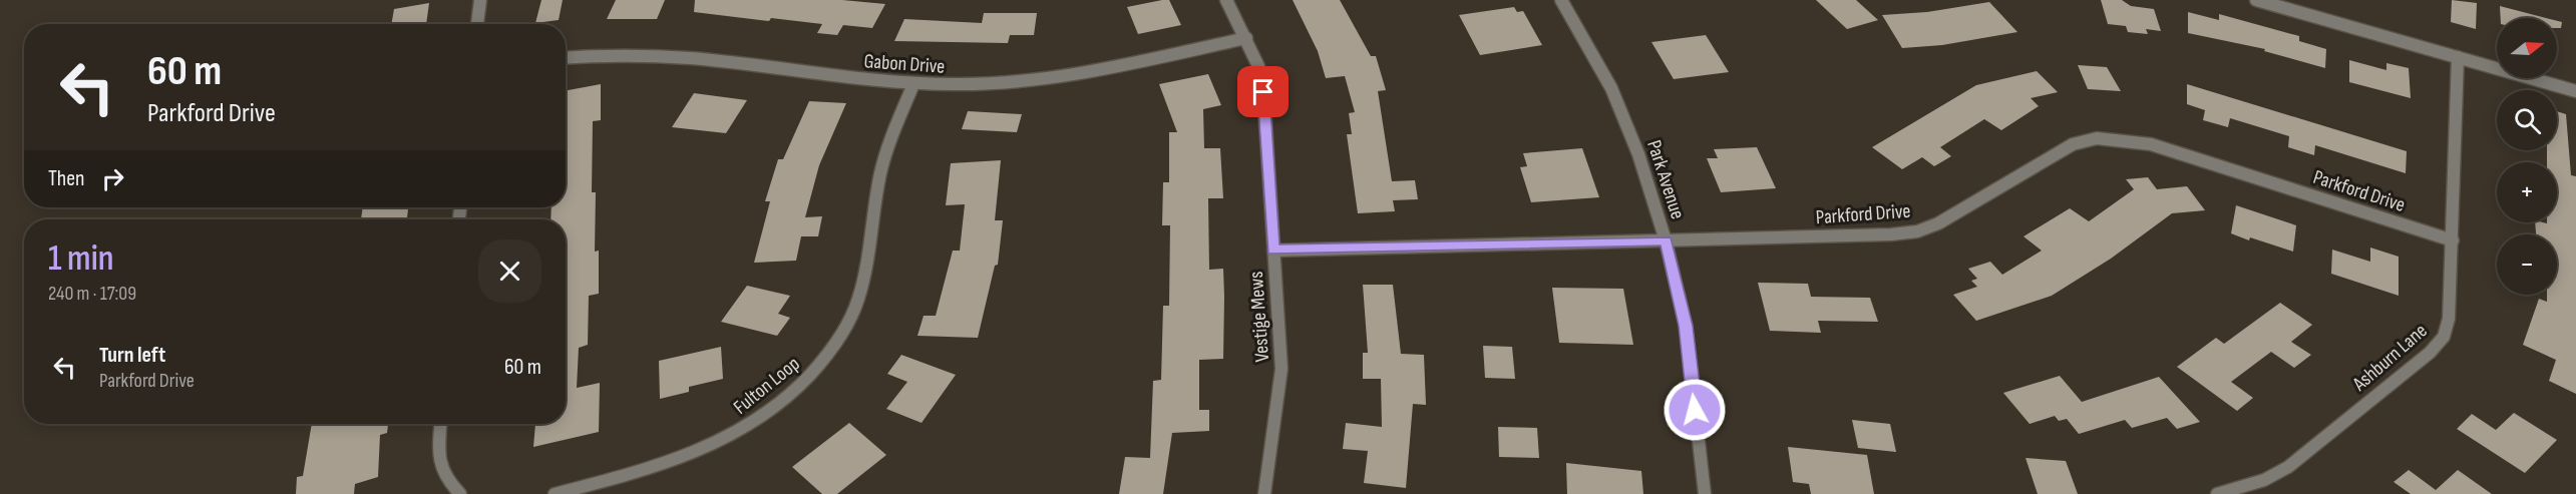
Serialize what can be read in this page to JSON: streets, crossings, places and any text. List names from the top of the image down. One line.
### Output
{"streets":{"street":["Gabon Drive","Park Avenue","Parkford Drive","Vestige Mews","Ashburn Lane","Fulton Loop"]},"crossings":[["Gabon Drive","Vestige Mews"],["Gabon Drive","Fulton Loop"],["Park Avenue","Parkford Drive"],["Parkford Drive","Vestige Mews"],["Parkford Drive","Ashburn Lane"]],"north":"right","page":{"map_buttons":["+","−"],"turn":["60 m","Parkford Drive"],"then":"Then","heading":["1 min","240 m · 17:09"],"list":[{"name":"Turn left","note":"Parkford Drive","value":"60 m"}]}}
